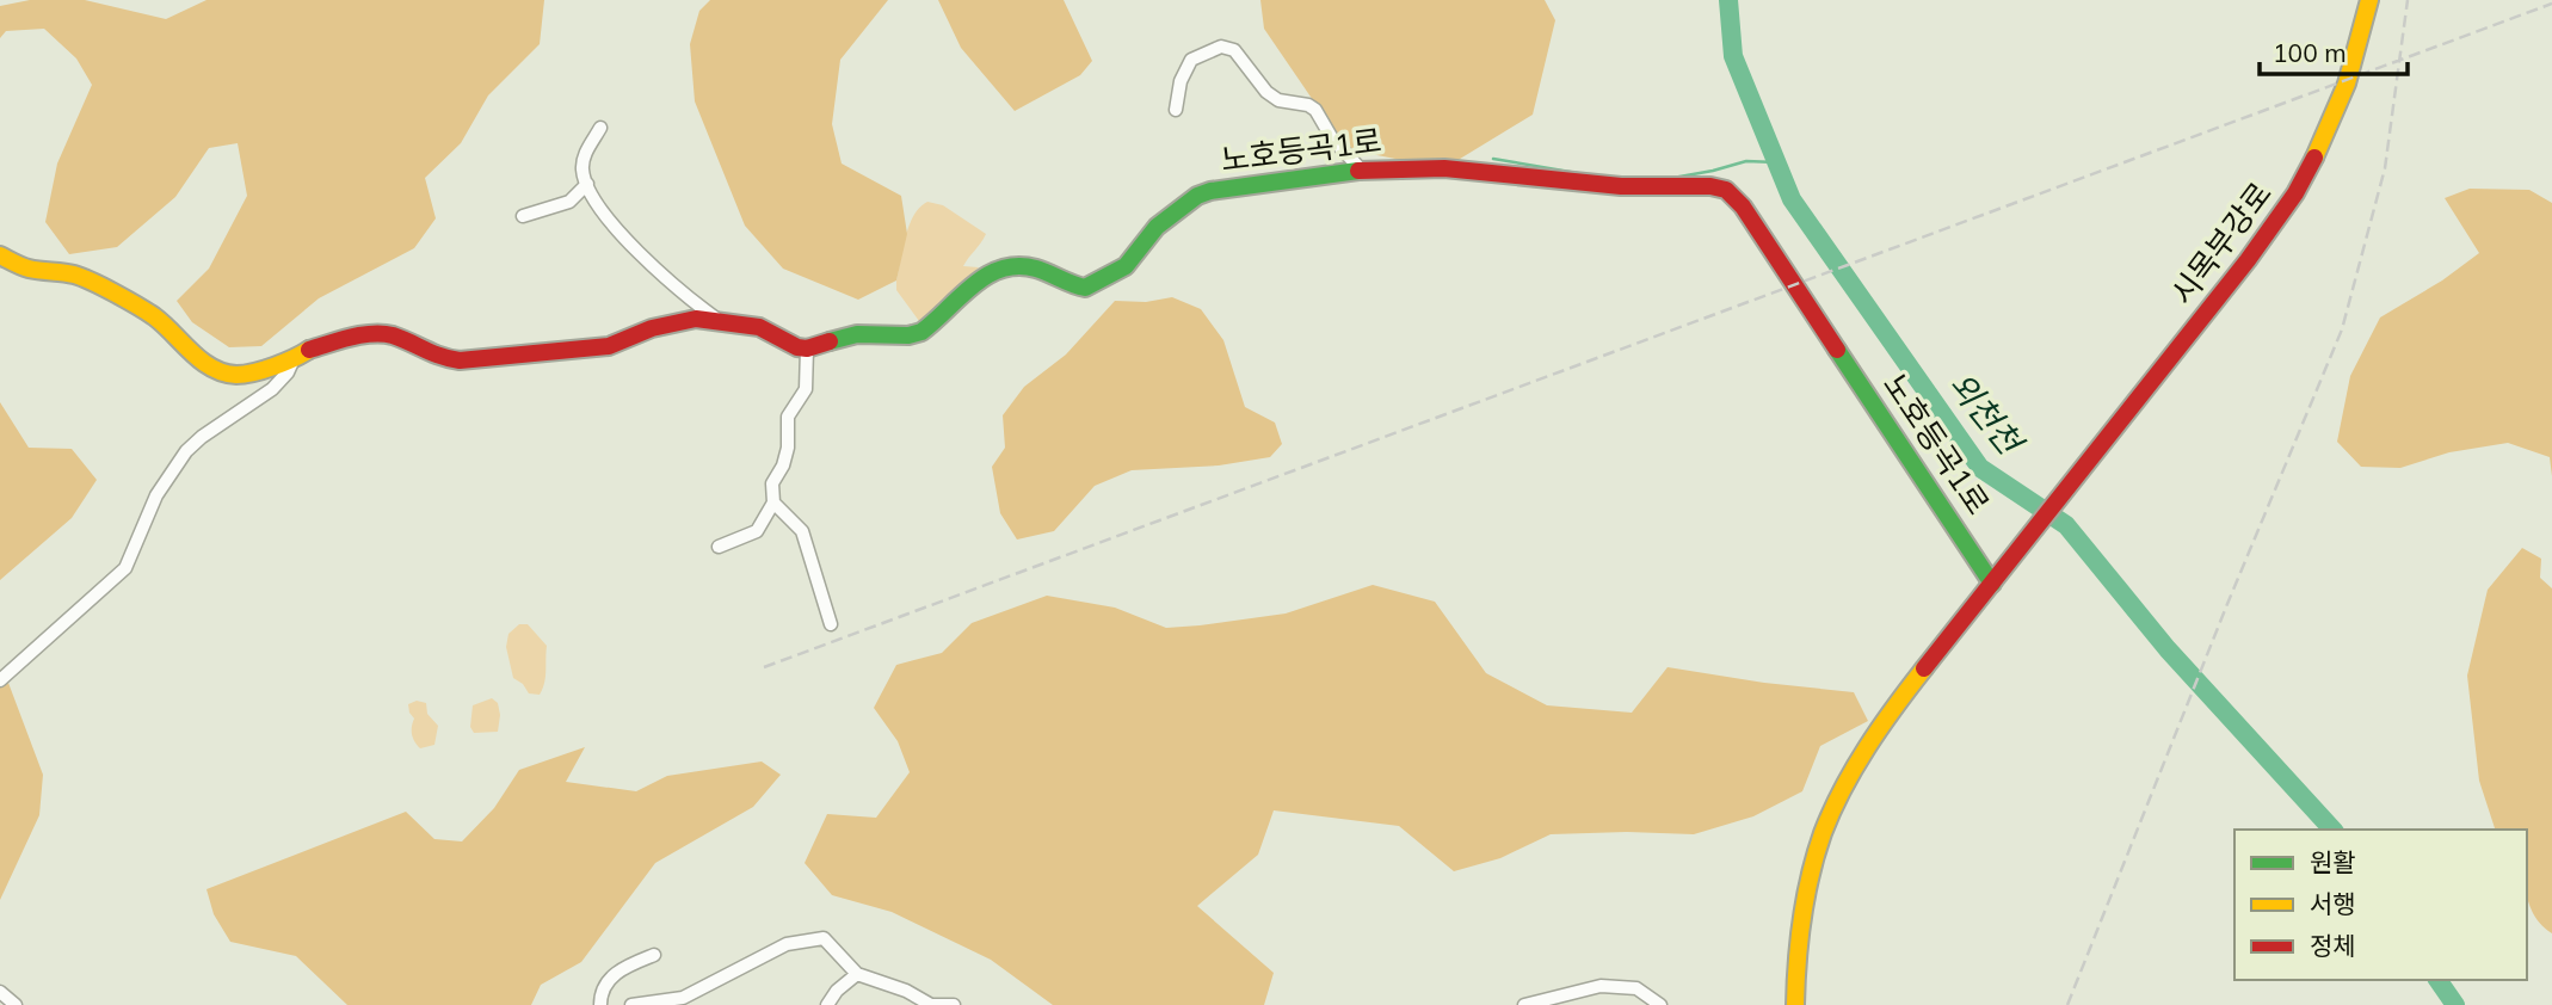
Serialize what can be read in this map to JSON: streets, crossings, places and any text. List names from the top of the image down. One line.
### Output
{"streets":{"street":["노호등곡1로","시목부강로"]},"crossings":[["노호등곡1로","시목부강로"]],"water":["외천천"],"legend":["원활","서행","정체"],"scale_bar":"100 m"}
